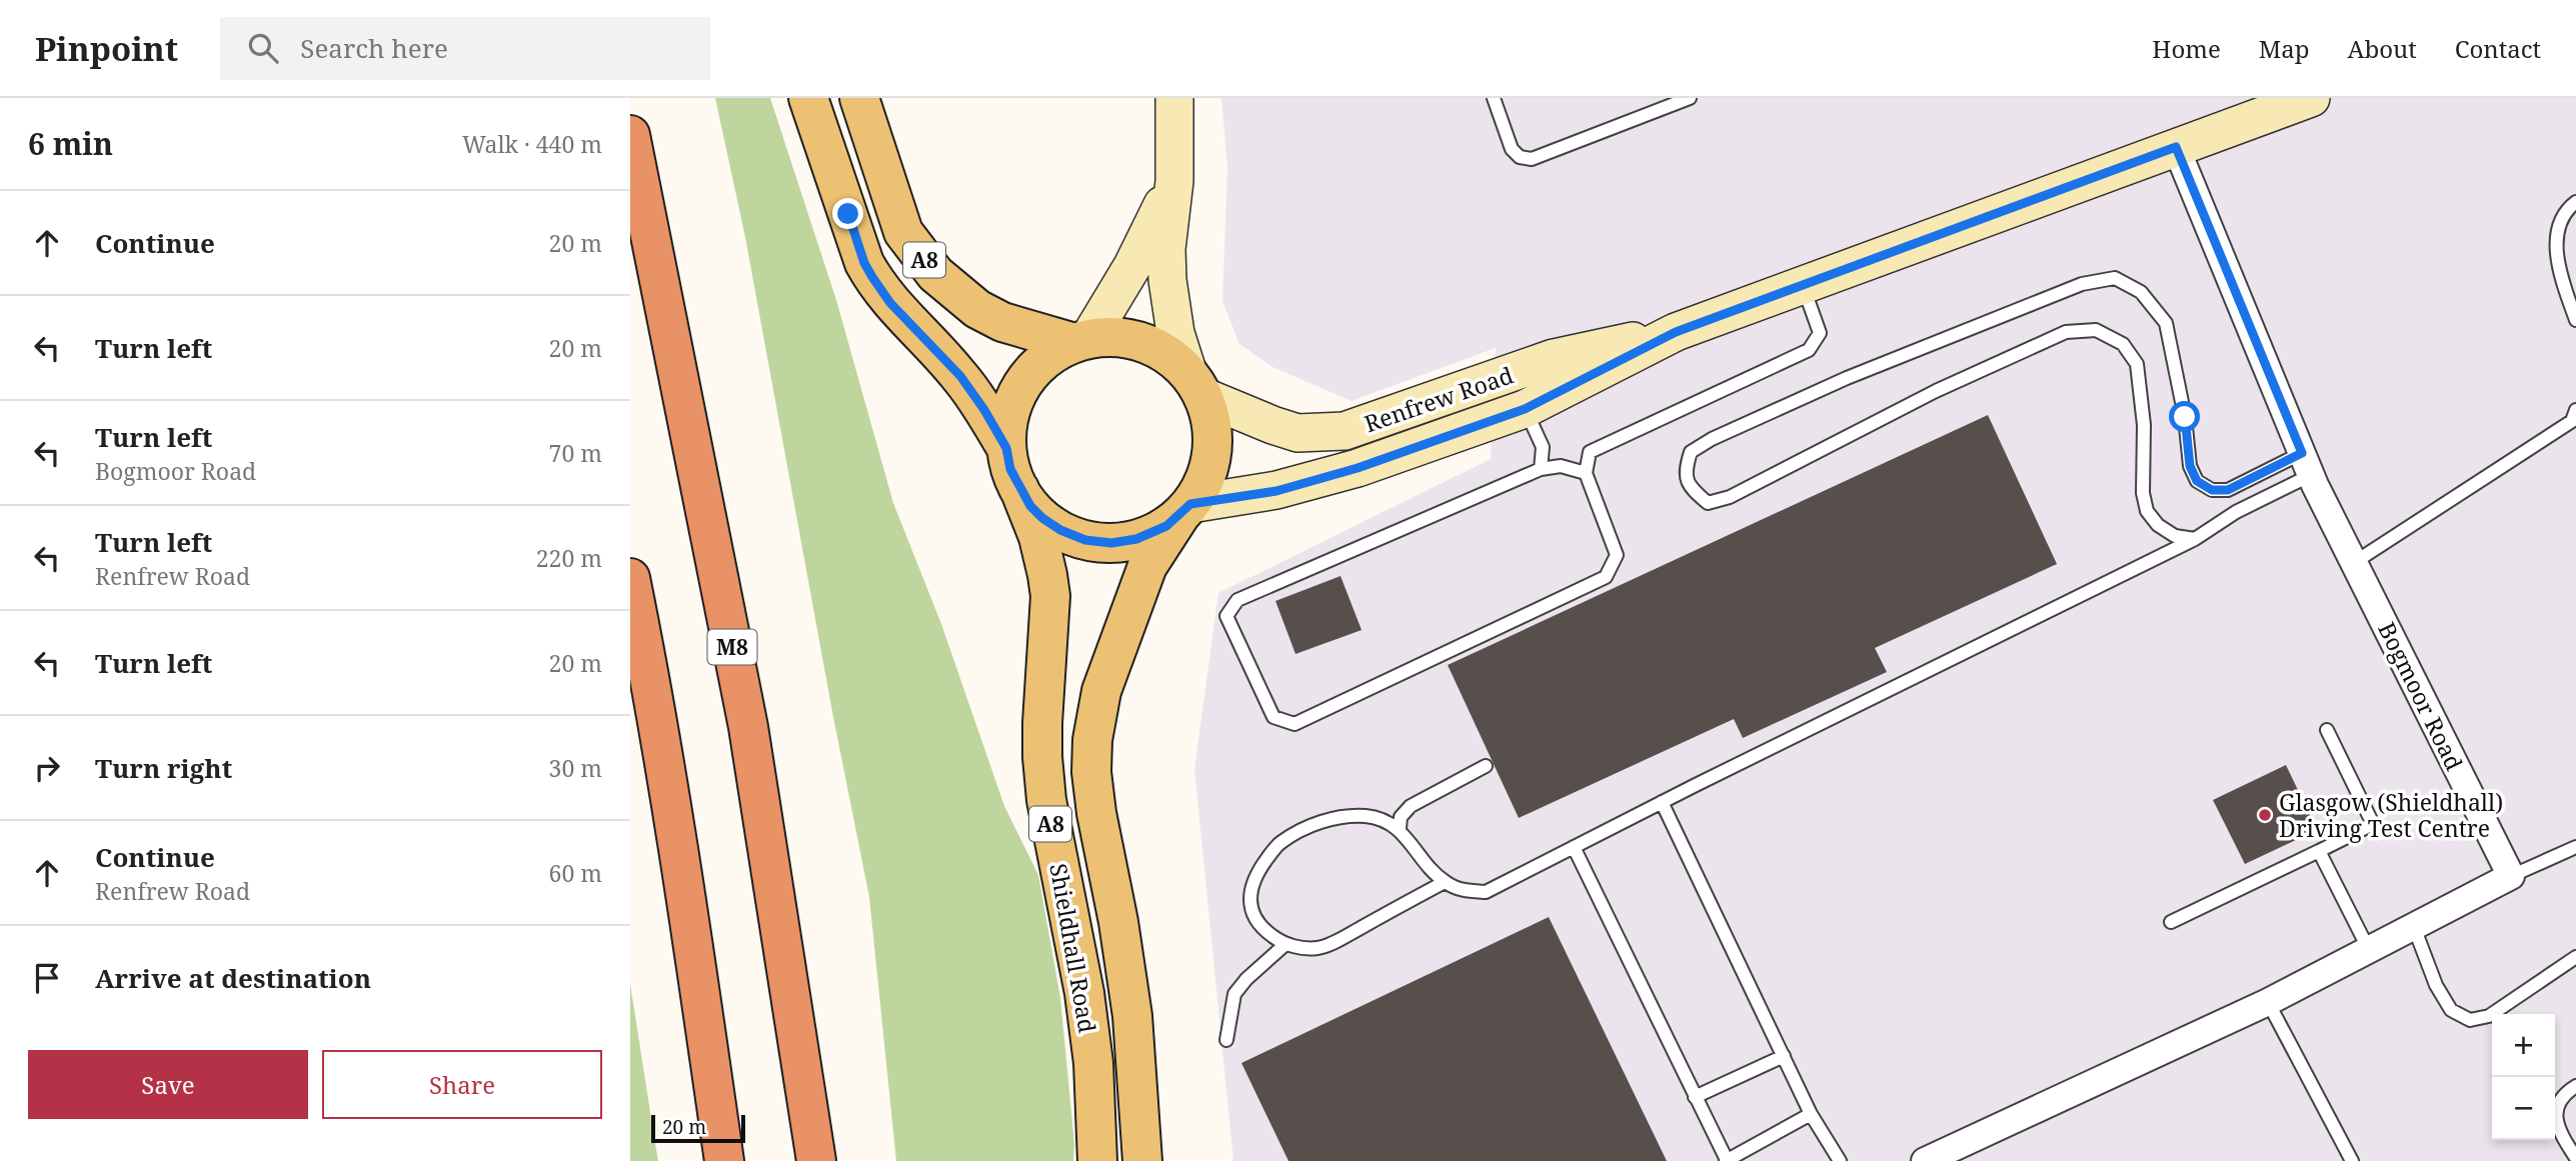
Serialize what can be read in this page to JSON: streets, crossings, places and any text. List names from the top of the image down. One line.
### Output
{"streets":{"highway":["M8"],"main road":["A8","Shieldhall Road"],"street":["Renfrew Road","Bogmoor Road"]},"crossings":[["A8","Renfrew Road"],["A8","Shieldhall Road"],["Renfrew Road","Bogmoor Road"],["Renfrew Road","Shieldhall Road"]],"places":["Glasgow (Shieldhall) Driving Test Centre"],"scale_bar":"20 m","page":{"header":"Pinpoint","search":"Search here","nav":["Home","Map","About","Contact"],"heading":["6 min","Walk · 440 m"],"list":[["Continue","20 m"],["Turn left","20 m"],["Turn left","Bogmoor Road","70 m"],["Turn left","Renfrew Road","220 m"],["Turn left","20 m"],["Turn right","30 m"],["Continue","Renfrew Road","60 m"],"Arrive at destination"],"map_buttons":["+","−"],"buttons":["Save","Share"],"scale":"20 m"}}
